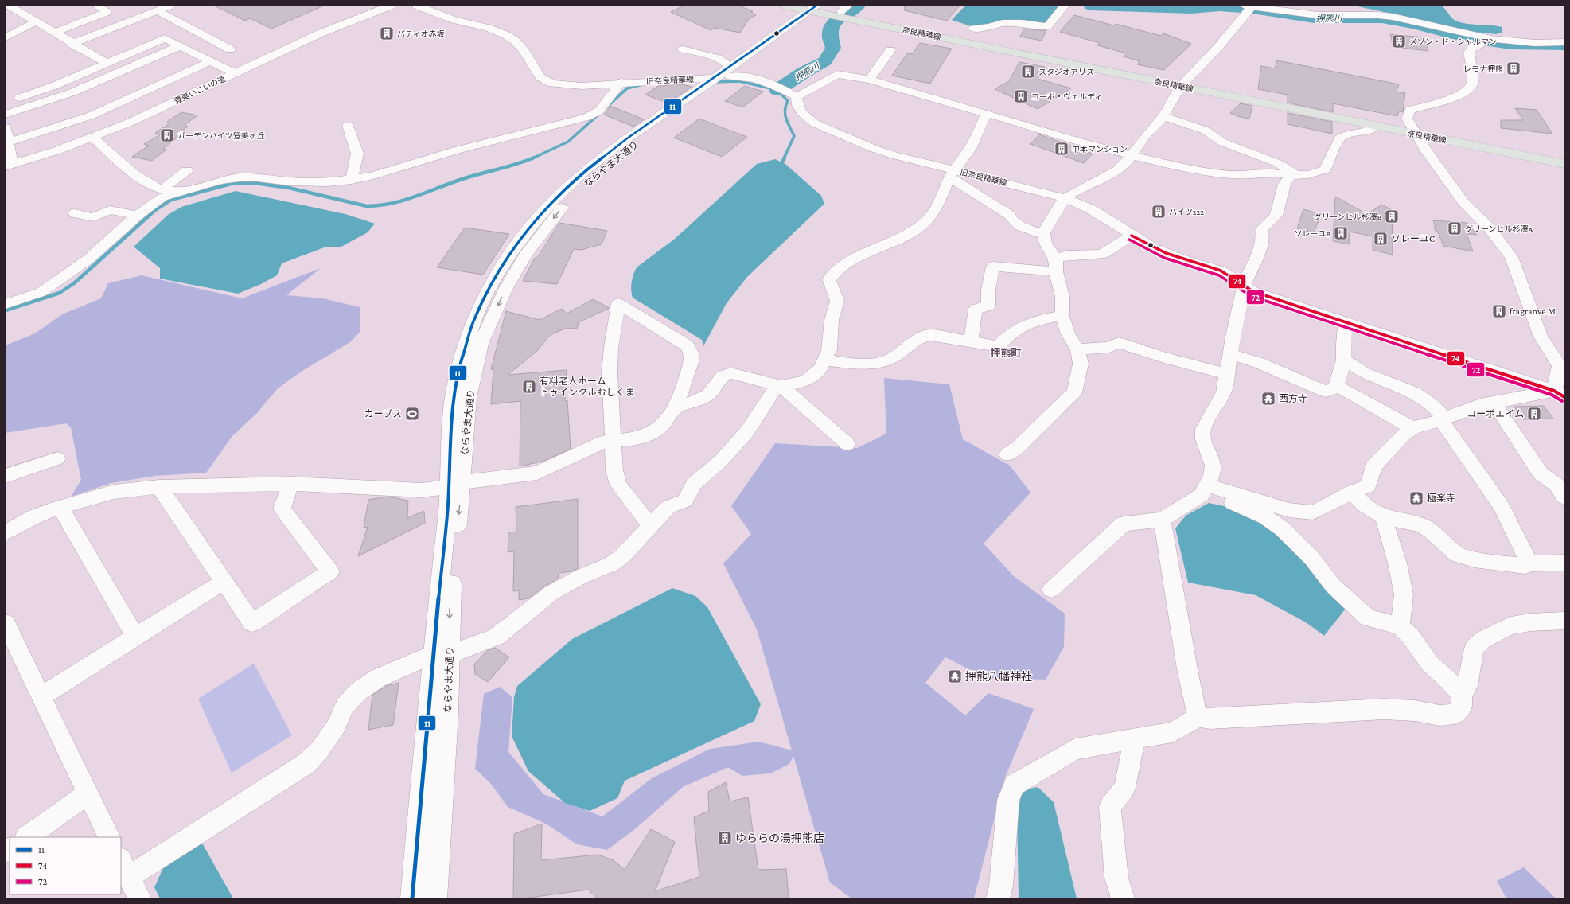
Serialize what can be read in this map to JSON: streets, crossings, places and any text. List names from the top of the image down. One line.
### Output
{"streets":{"main road":["奈良精華線"],"street":["旧奈良精華線","登美いこいの道","ならやま大通り"]},"crossings":[["奈良精華線","ならやま大通り"],["旧奈良精華線","ならやま大通り"]],"districts":["押熊町"],"water":["押熊川"],"places":{"building":["パティオ赤坂","メゾン・ド・シャルマン","レモナ押熊","スタジオアリス","コーポ・ヴェルディ","ガーデンハイツ登美ヶ丘","中本マンション","ハイツ222","グリーンヒル杉澤B","グリーンヒル杉澤A","ソレーユB","ソレーユC","fragranve M","有料老人ホーム トゥインクルおしくま","コーポエイム","ゆららの湯押熊店"],"temple":["西方寺","極楽寺","押熊八幡神社"],"sports":["カーブス"]},"lines":["transit line 11","transit line 74","transit line 72"],"legend":["11","74","72"]}
